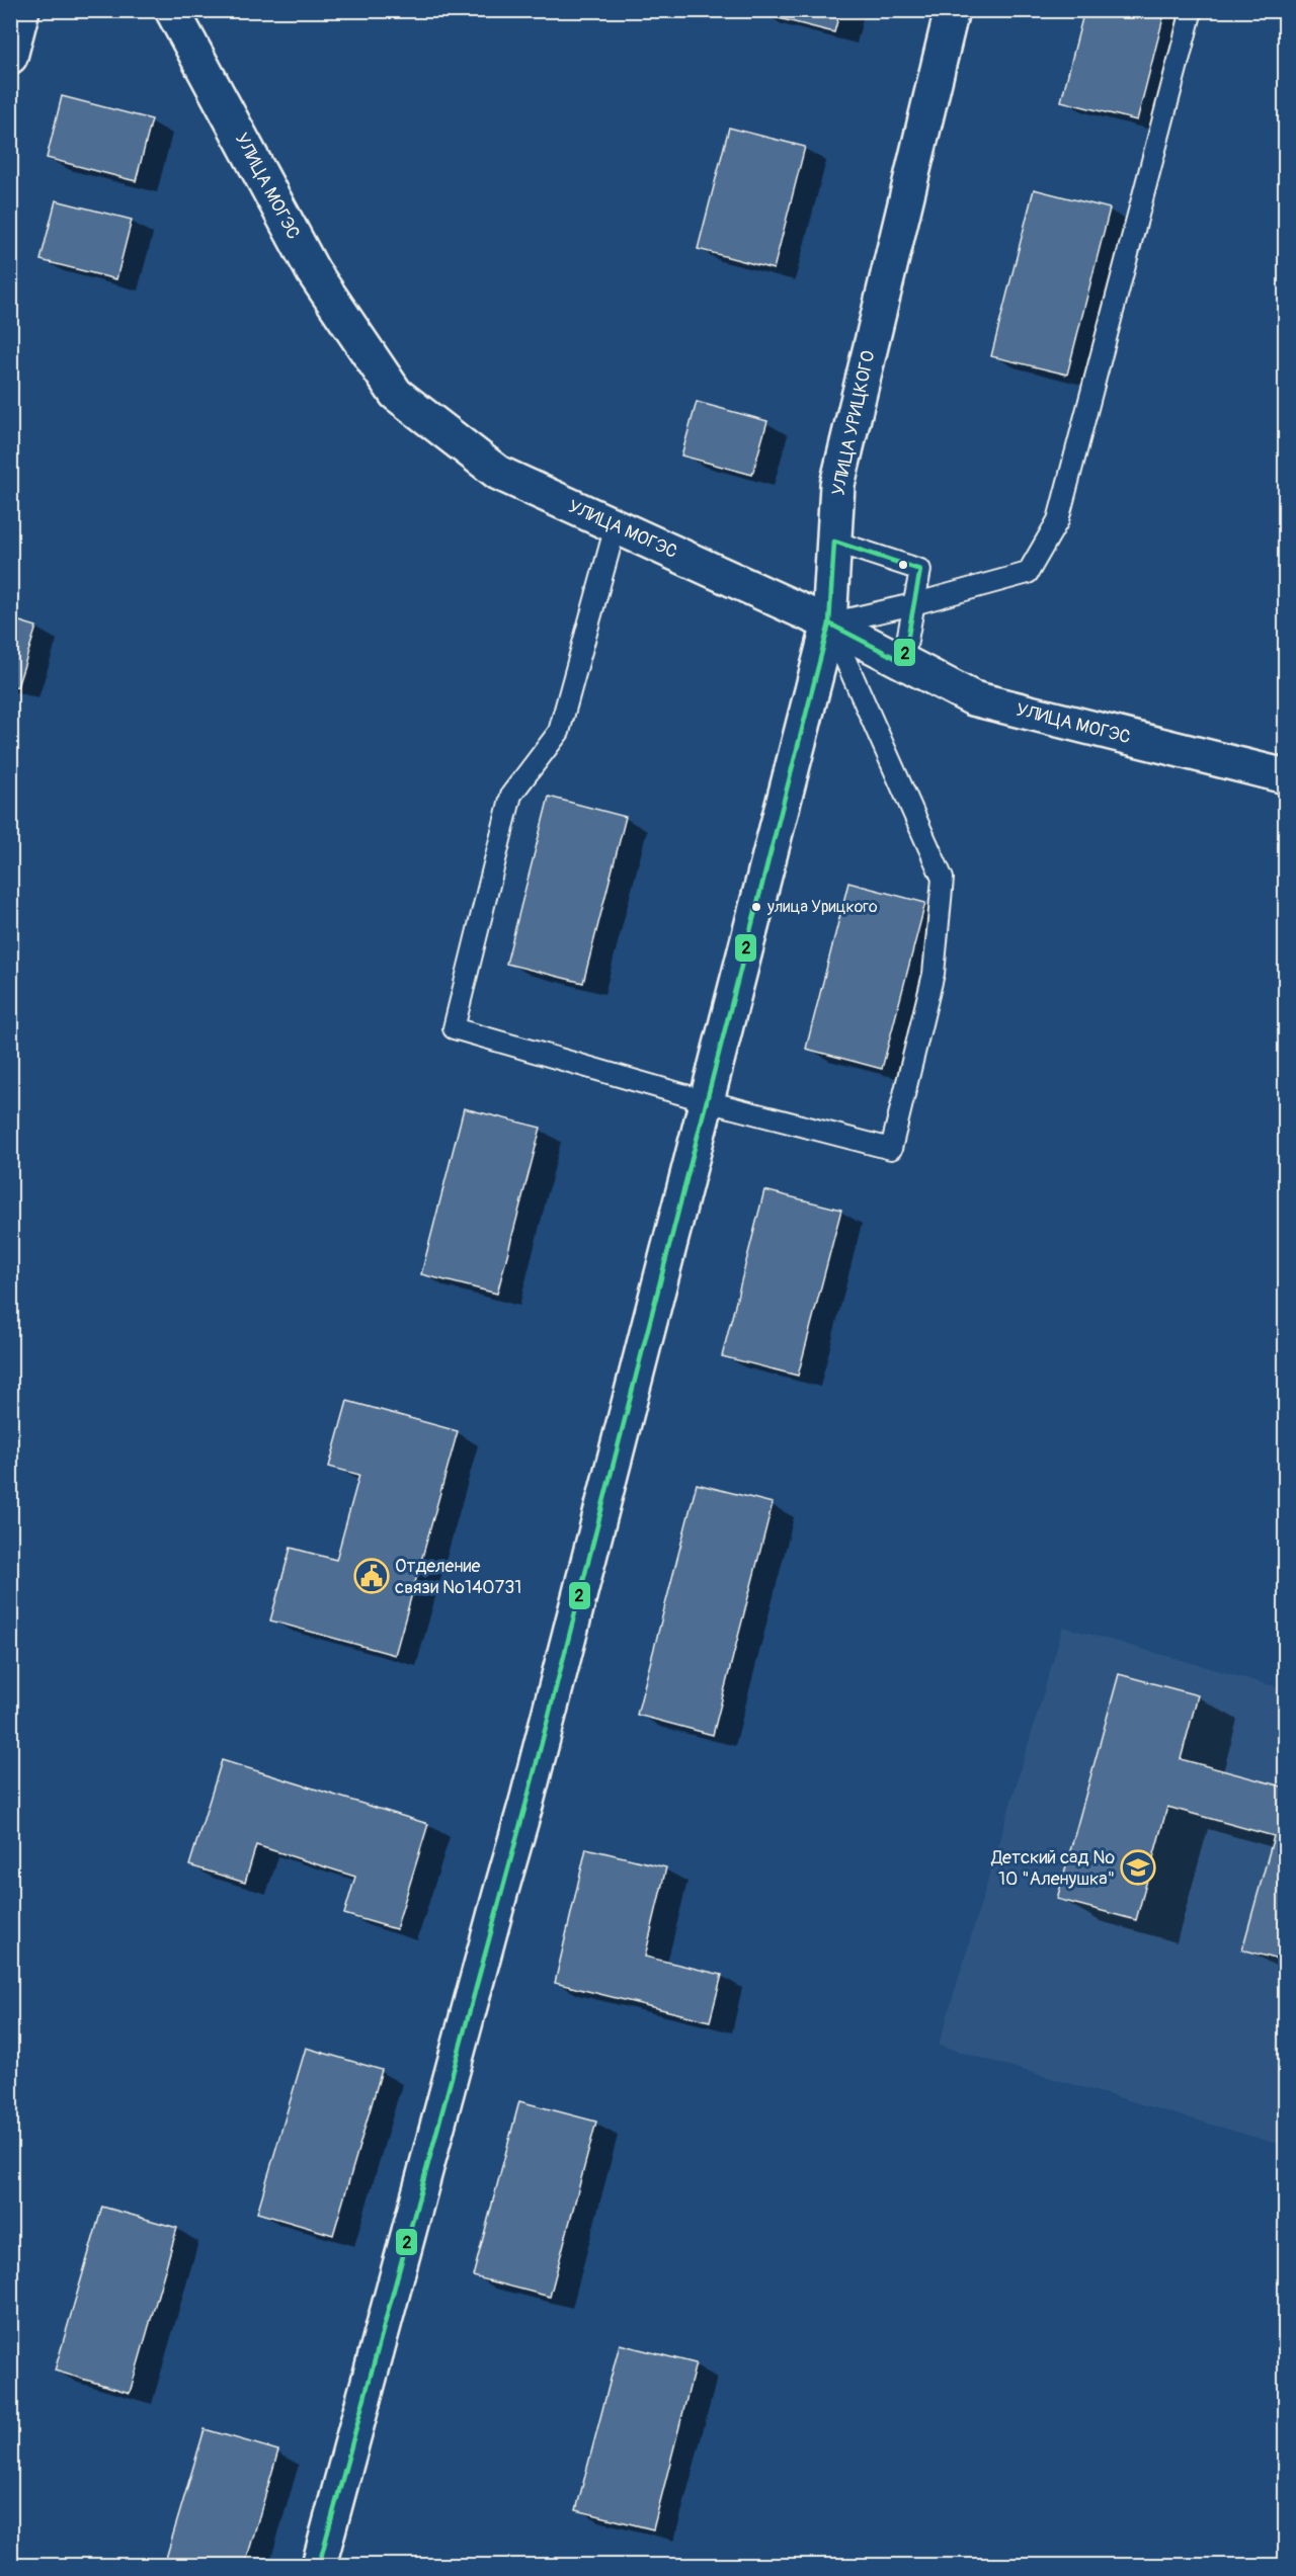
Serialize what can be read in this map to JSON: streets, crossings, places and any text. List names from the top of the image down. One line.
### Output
{"streets":{"street":["УЛИЦА МОГЭС","УЛИЦА УРИЦКОГО"]},"crossings":[["УЛИЦА МОГЭС","УЛИЦА УРИЦКОГО"]],"places":{"other":["улица Урицкого"],"public building":["Отделение связи №140731"],"school or university":["Детский сад № 10 \"Аленушка\""]},"lines":["transit line 2"]}
